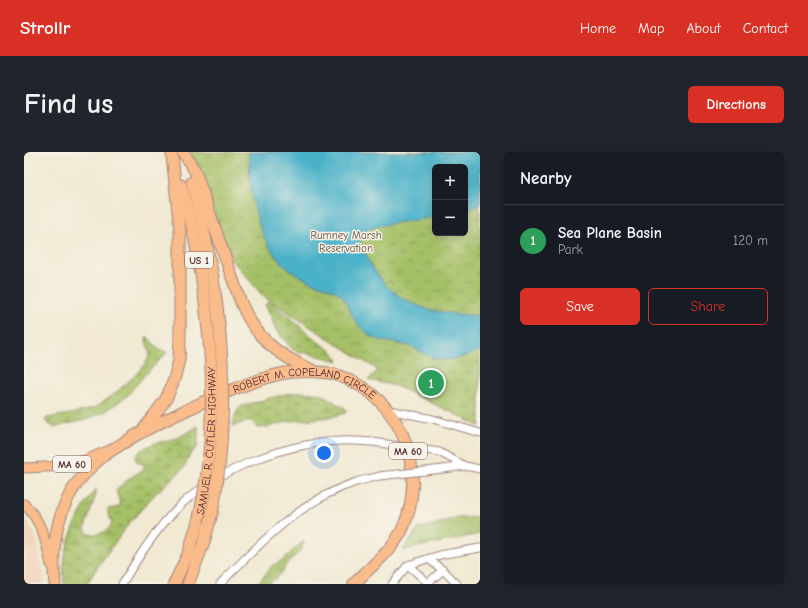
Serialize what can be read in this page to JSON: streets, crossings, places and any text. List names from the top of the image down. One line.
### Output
{"streets":{"highway":["US 1","ROBERT M. COPELAND CIRCLE","SAMUEL R. CUTLER HIGHWAY","MA 60"]},"crossings":[["ROBERT M. COPELAND CIRCLE","MA 60"]],"parks":["Rumney Marsh Reservation"],"page":{"header":"Strollr","nav":["Home","Map","About","Contact"],"buttons":["Directions",["Save","Share"]],"title":"Find us","heading":"Nearby","map_buttons":["+","−"],"list":[{"mark":"1","name":"Sea Plane Basin","note":"Park","value":"120 m"}],"pins":"1"}}
